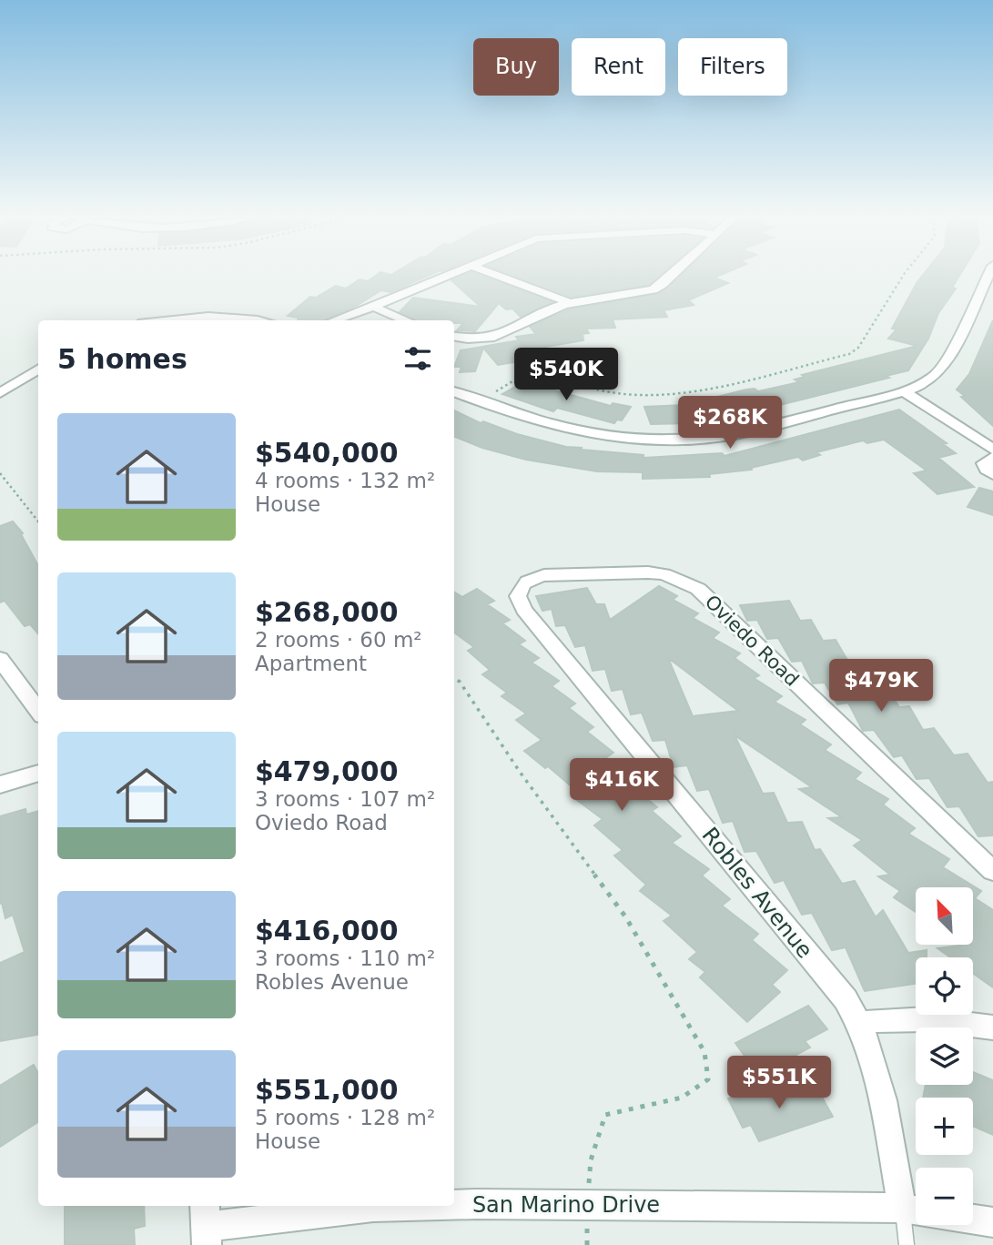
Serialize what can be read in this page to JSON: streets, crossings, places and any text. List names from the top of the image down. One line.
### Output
{"streets":{"street":["Oviedo Road","Robles Avenue","San Marino Drive"]},"crossings":[["Oviedo Road","Robles Avenue"],["Robles Avenue","San Marino Drive"]],"north":"top left","page":{"chip":["Buy","Rent","Filters"],"heading":"5 homes","price":["$540K","$268K","$479K","$416K","$551K"],"list":[{"name":"$540,000","note":"4 rooms · 132 m² · House"},{"name":"$268,000","note":"2 rooms · 60 m² · Apartment"},{"name":"$479,000","note":"3 rooms · 107 m² · Oviedo Road"},{"name":"$416,000","note":"3 rooms · 110 m² · Robles Avenue"},{"name":"$551,000","note":"5 rooms · 128 m² · House"}],"map_buttons":["+","−"]}}
